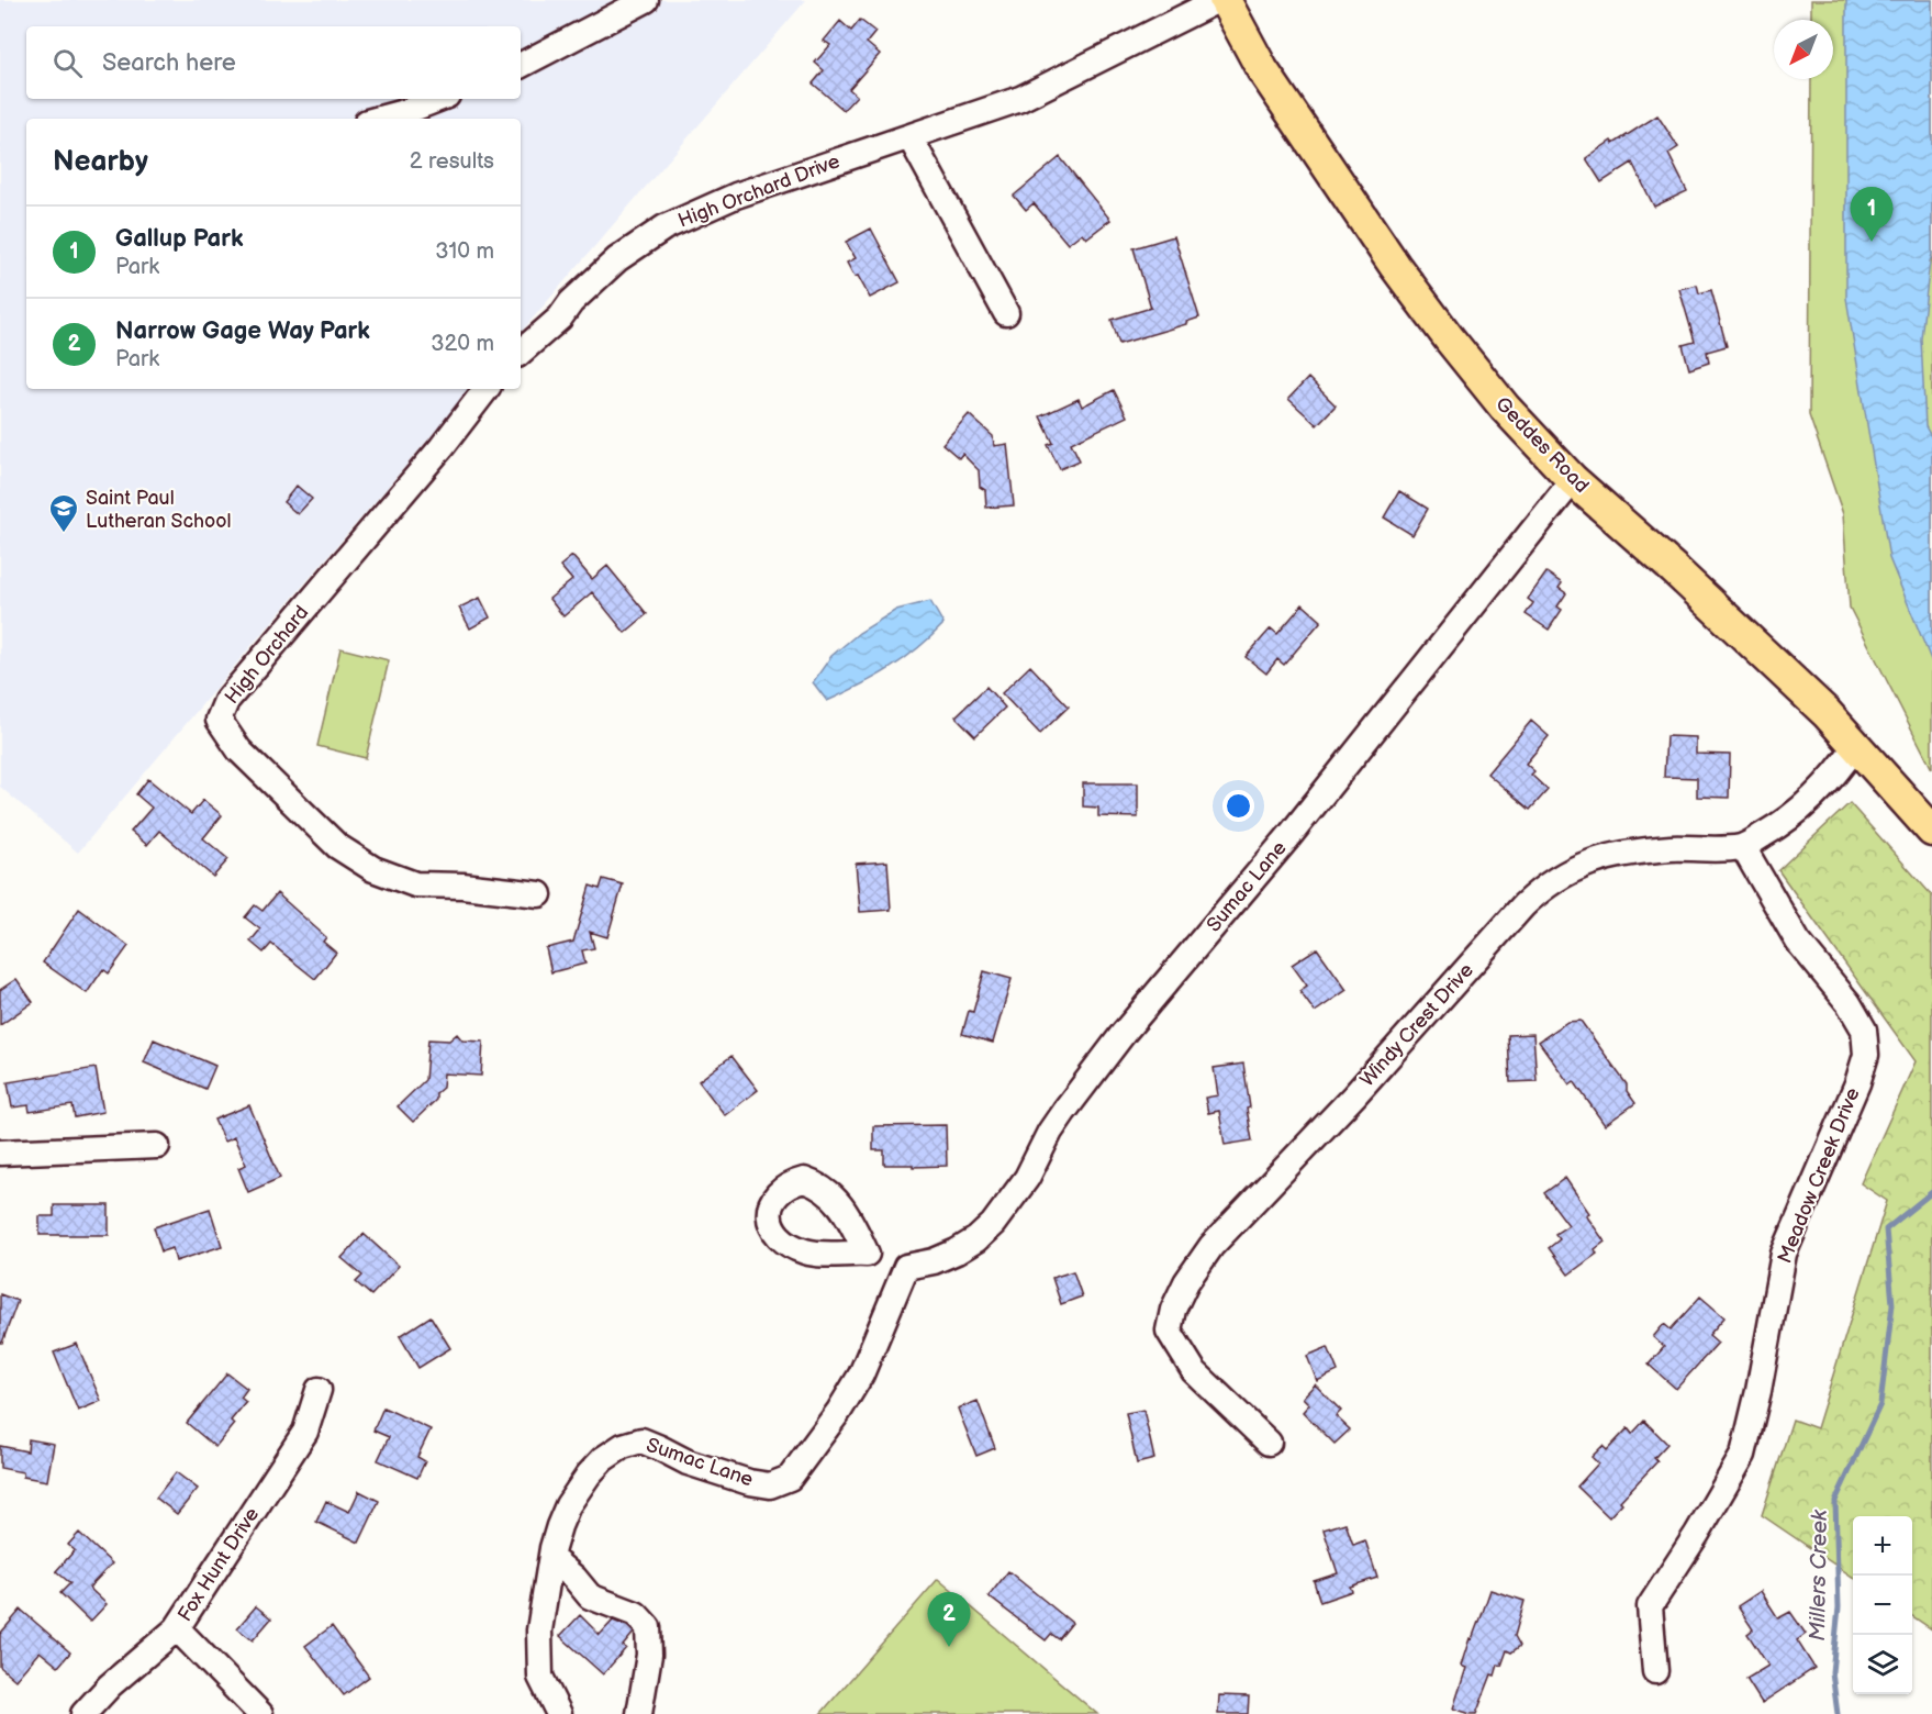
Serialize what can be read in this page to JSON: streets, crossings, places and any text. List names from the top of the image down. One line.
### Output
{"streets":{"main road":["Geddes Road"],"street":["High Orchard Drive","High Orchard","Sumac Lane","Windy Crest Drive","Meadow Creek Drive","Fox Hunt Drive"]},"crossings":[["Geddes Road","Sumac Lane"],["Geddes Road","Windy Crest Drive"],["Windy Crest Drive","Meadow Creek Drive"]],"water":["Millers Creek"],"places":{"school or university":["Saint Paul Lutheran School"]},"north":"bottom left","page":{"search":"Search here","heading":["Nearby","2 results"],"pins":["1","2"],"list":[{"mark":"1","name":"Gallup Park","note":"Park","value":"310 m"},{"mark":"2","name":"Narrow Gage Way Park","note":"Park","value":"320 m"}],"map_buttons":["+","−"]}}
